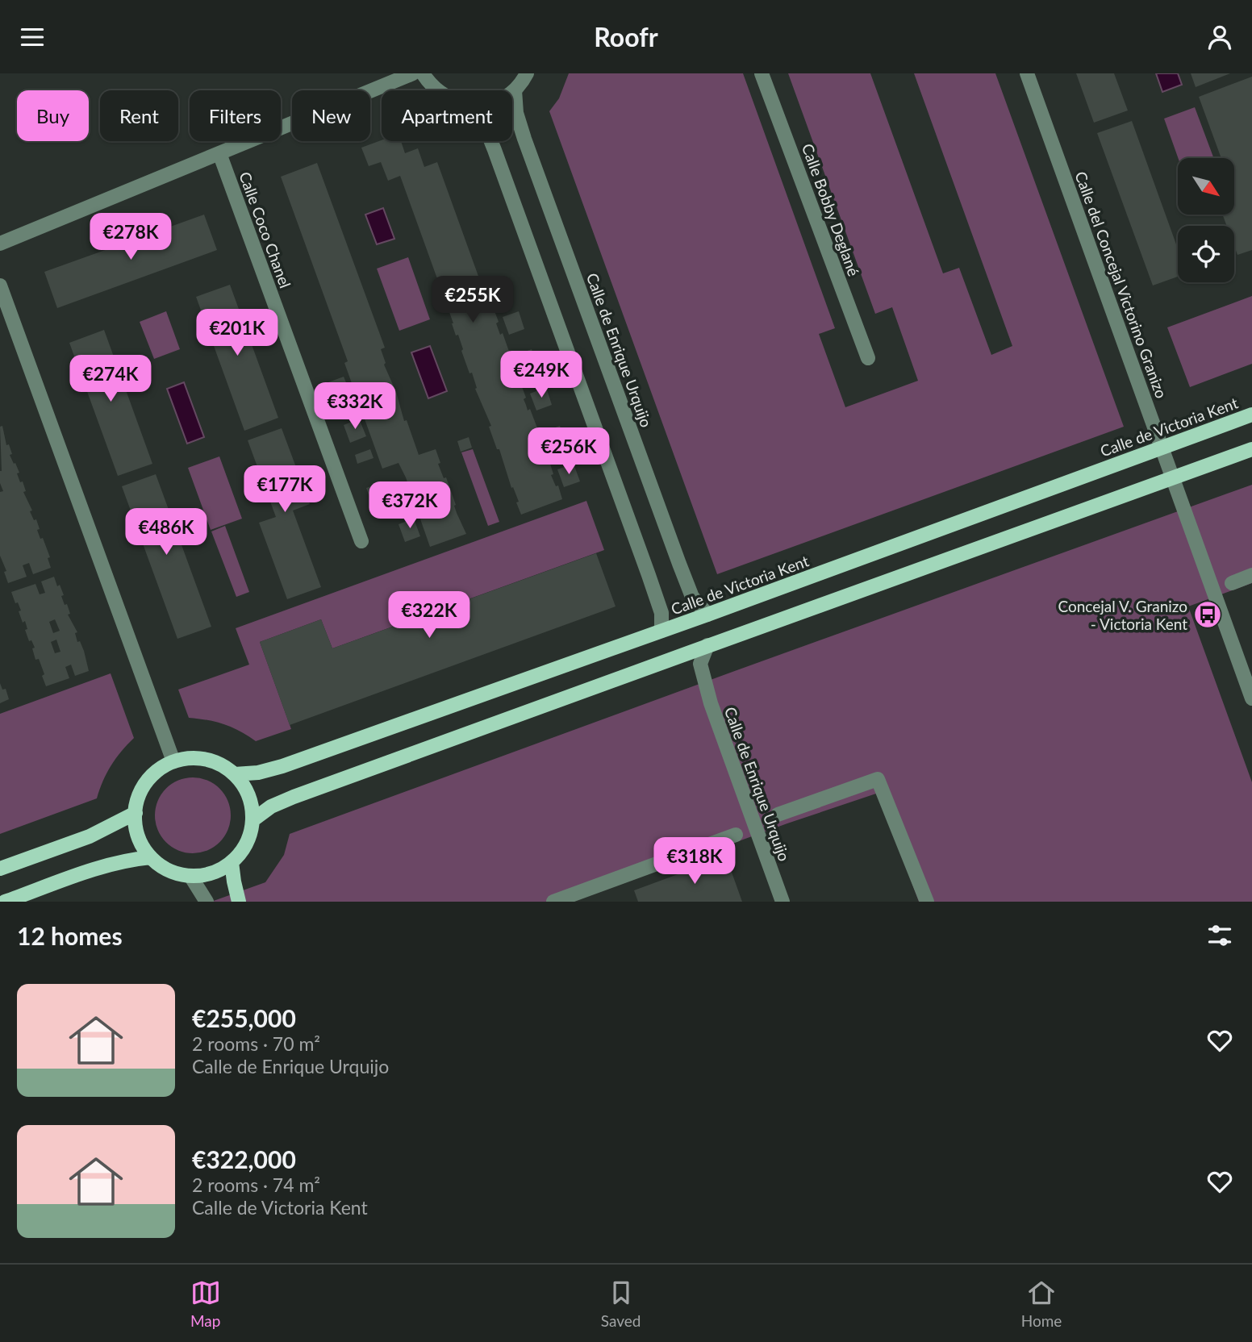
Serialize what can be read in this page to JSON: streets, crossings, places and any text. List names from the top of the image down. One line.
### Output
{"streets":{"main road":["Calle de Victoria Kent"],"street":["Calle Bobby Deglané","Calle Coco Chanel","Calle del Concejal Victorino Granizo","Calle de Enrique Urquijo"]},"crossings":[["Calle del Concejal Victorino Granizo","Calle de Victoria Kent"],["Calle de Enrique Urquijo","Calle de Victoria Kent"]],"places":{"bus stop":["Concejal V. Granizo - Victoria Kent"]},"north":"bottom right","page":{"header":"Roofr","chip":["Buy","Rent","Filters","New","Apartment"],"price":["€278K","€255K","€201K","€249K","€274K","€332K","€256K","€177K","€372K","€486K","€322K","€318K"],"heading":"12 homes","list":[{"name":"€255,000","note":"2 rooms · 70 m² · Calle de Enrique Urquijo"},{"name":"€322,000","note":"2 rooms · 74 m² · Calle de Victoria Kent"}],"tabs":["Map","Saved","Home"]}}
